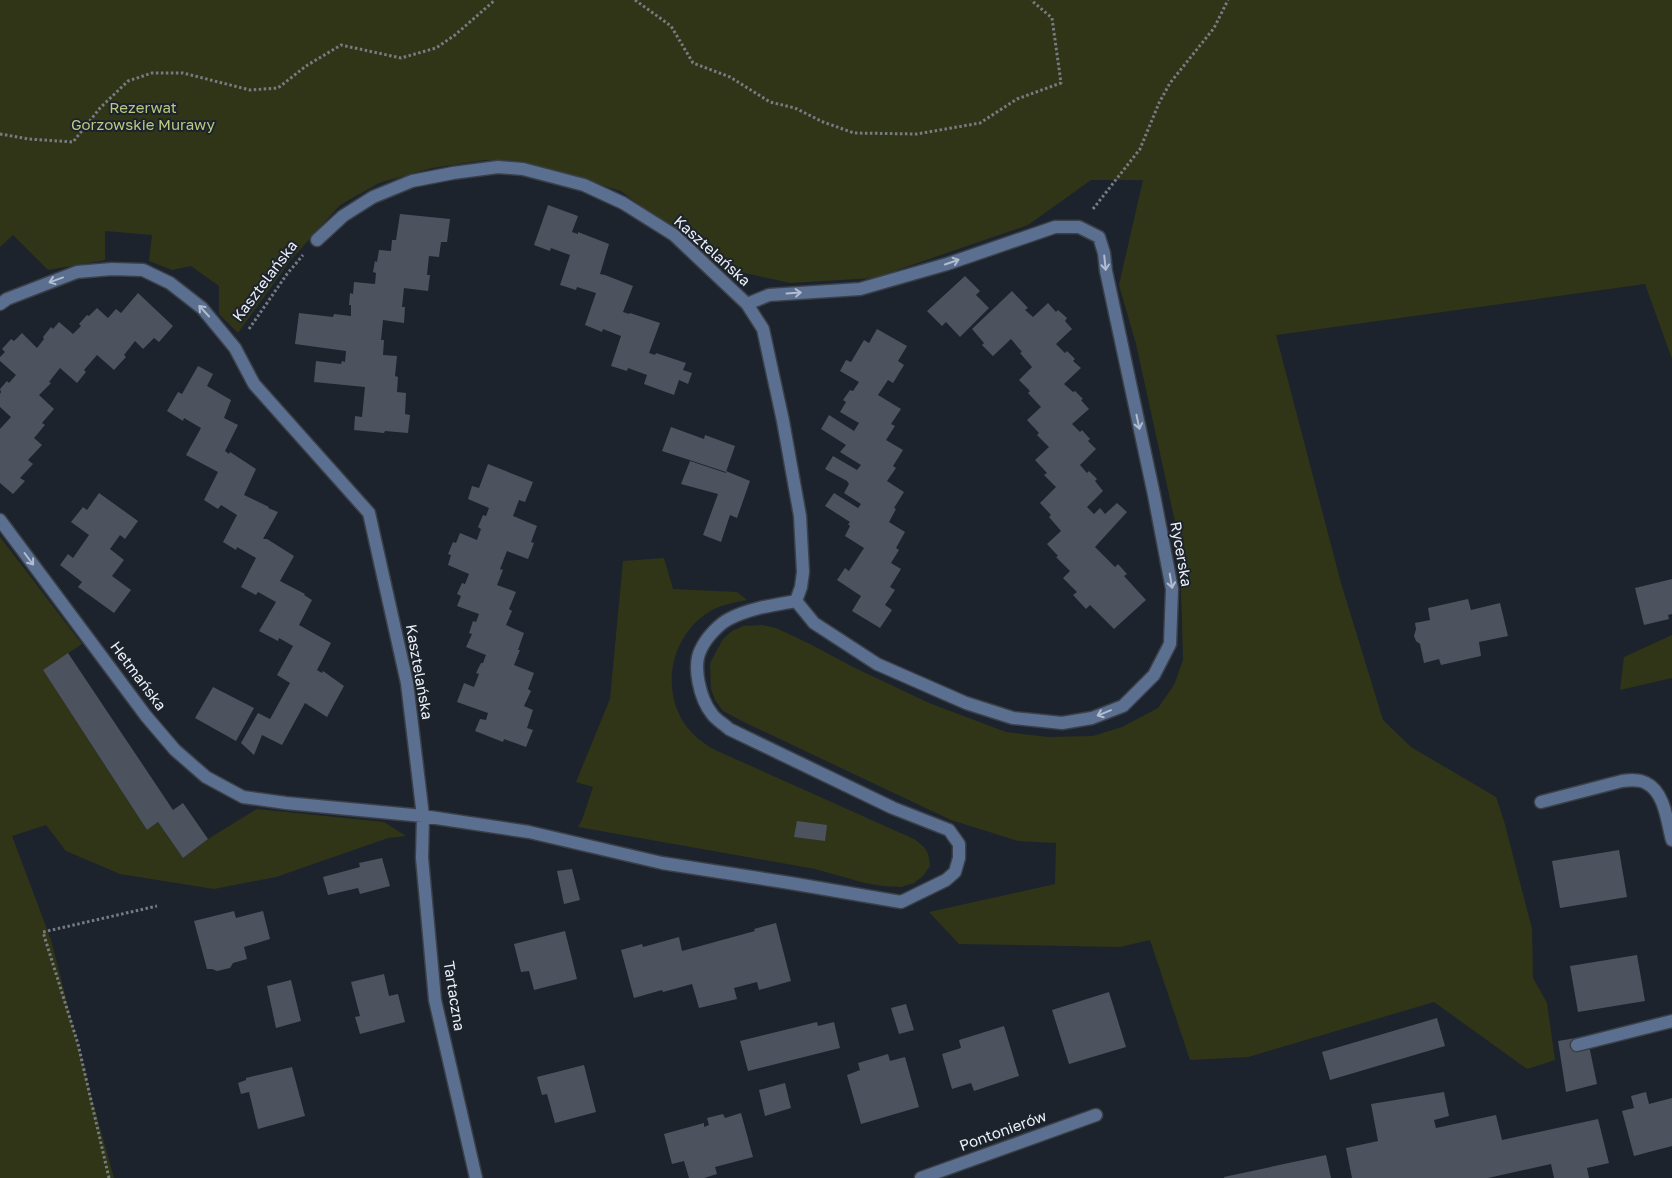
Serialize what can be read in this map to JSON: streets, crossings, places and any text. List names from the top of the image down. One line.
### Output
{"streets":{"street":["Kasztelańska","Rycerska","Hetmańska","Tartaczna","Pontonierów"]},"crossings":[["Kasztelańska","Rycerska"],["Kasztelańska","Hetmańska"],["Kasztelańska","Tartaczna"],["Rycerska","Hetmańska"],["Hetmańska","Tartaczna"]],"parks":["Rezerwat Gorzowskie Murawy"]}
